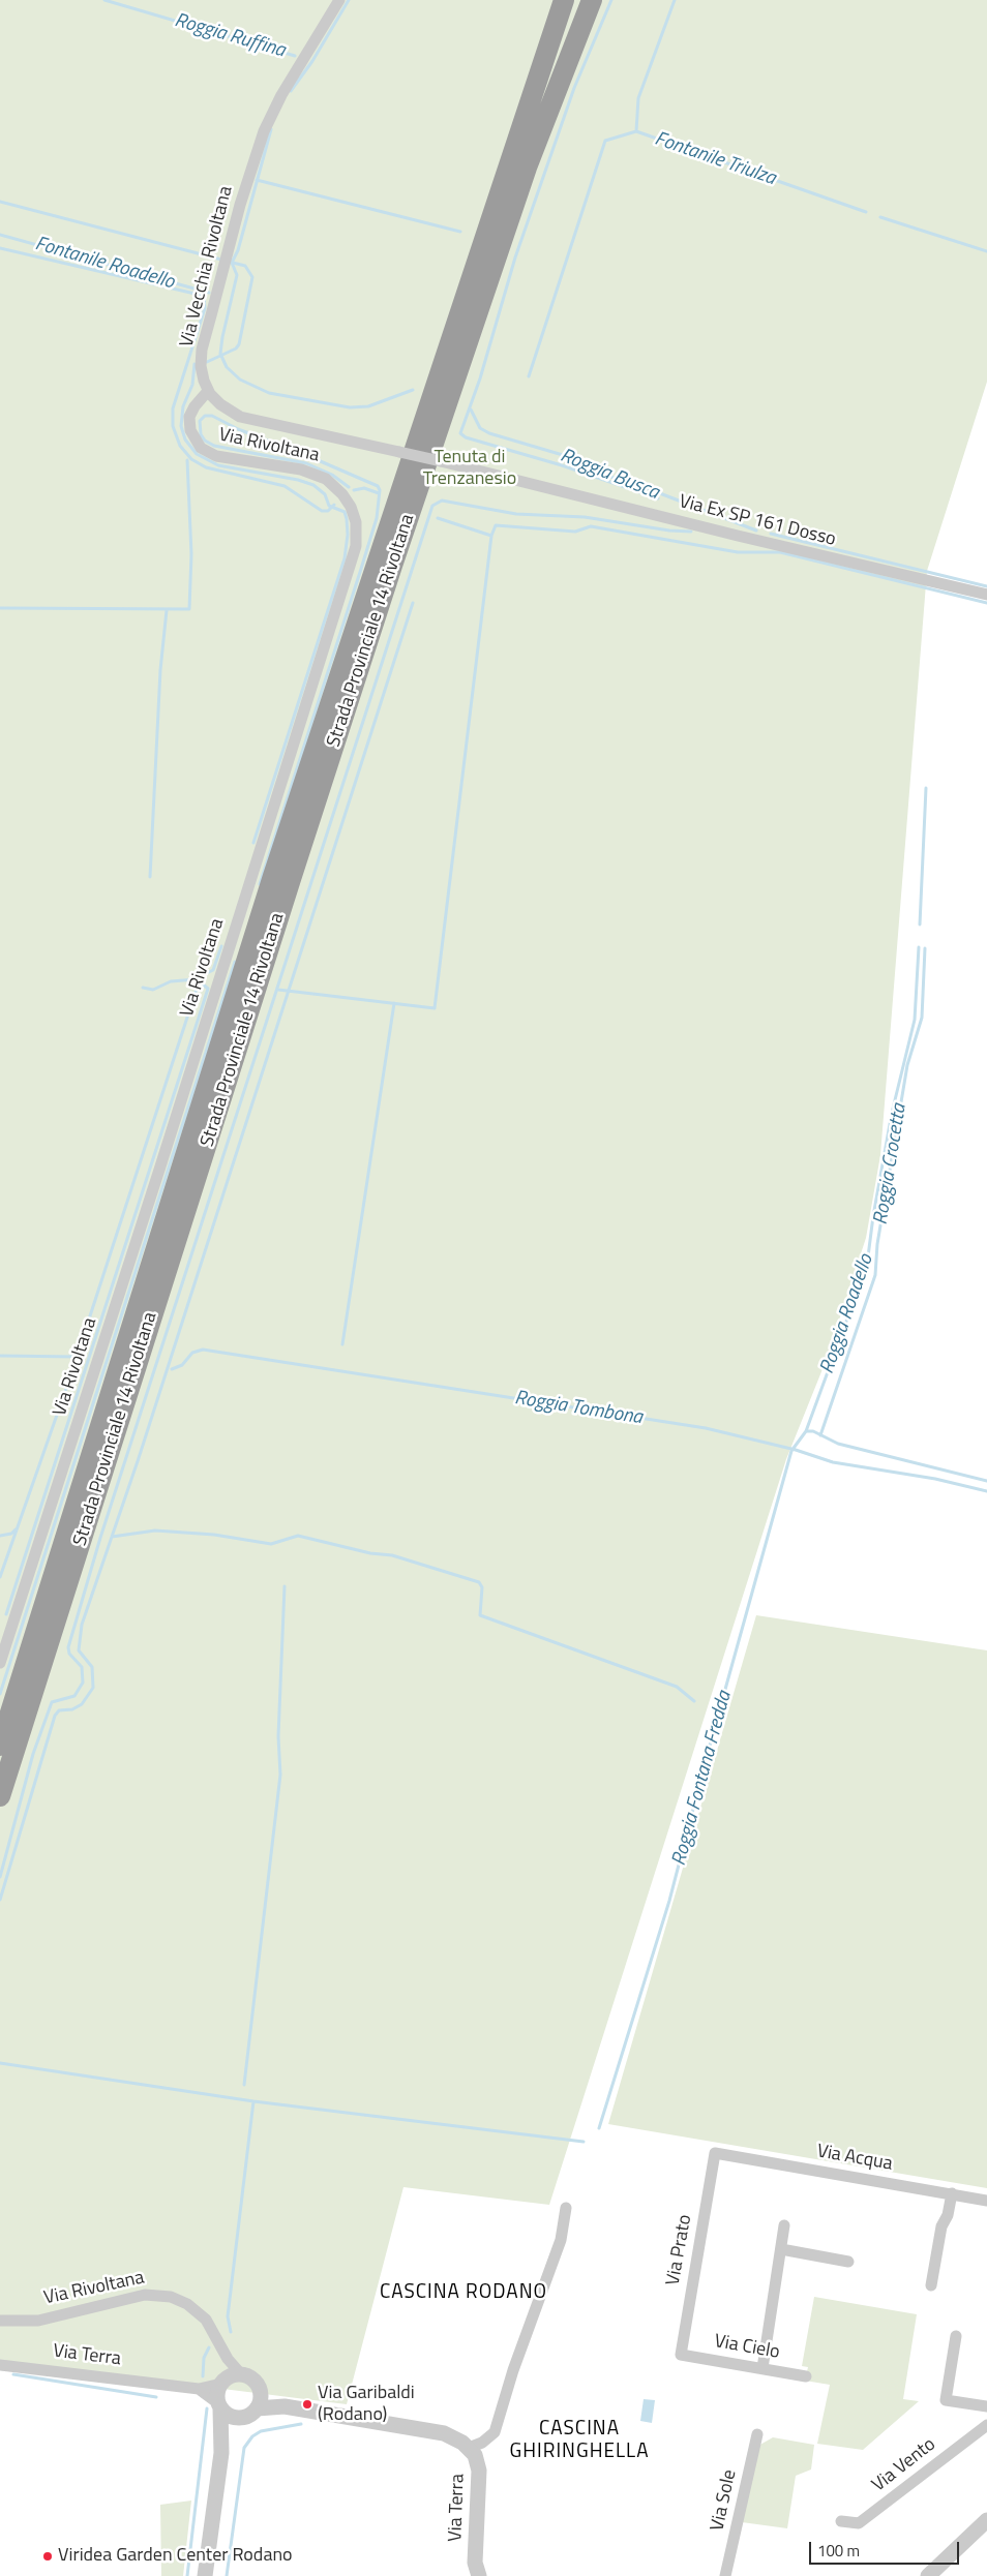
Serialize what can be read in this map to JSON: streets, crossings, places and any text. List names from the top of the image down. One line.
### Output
{"streets":{"highway":["Strada Provinciale 14 Rivoltana"],"street":["Via Vecchia Rivoltana","Via Rivoltana","Via Ex SP 161 Dosso","Via Acqua","Via Prato","Via Cielo","Via Terra","Via Vento","Via Sole"]},"crossings":[["Via Vecchia Rivoltana","Via Rivoltana"],["Via Vecchia Rivoltana","Via Ex SP 161 Dosso"],["Via Rivoltana","Via Ex SP 161 Dosso"],["Via Rivoltana","Via Terra"],["Via Acqua","Via Prato"],["Via Prato","Via Cielo"]],"districts":["CASCINA RODANO","CASCINA GHIRINGHELLA"],"water":["Roggia Ruffina","Fontanile Triulza","Fontanile Roadello","Roggia Busca","Roggia Crocetta","Roggia Roadello","Roggia Tombona","Roggia Fontana Fredda"],"parks":["Tenuta di Trenzanesio"],"places":["Via Garibaldi (Rodano)","Viridea Garden Center Rodano"],"scale_bar":"100 m"}
